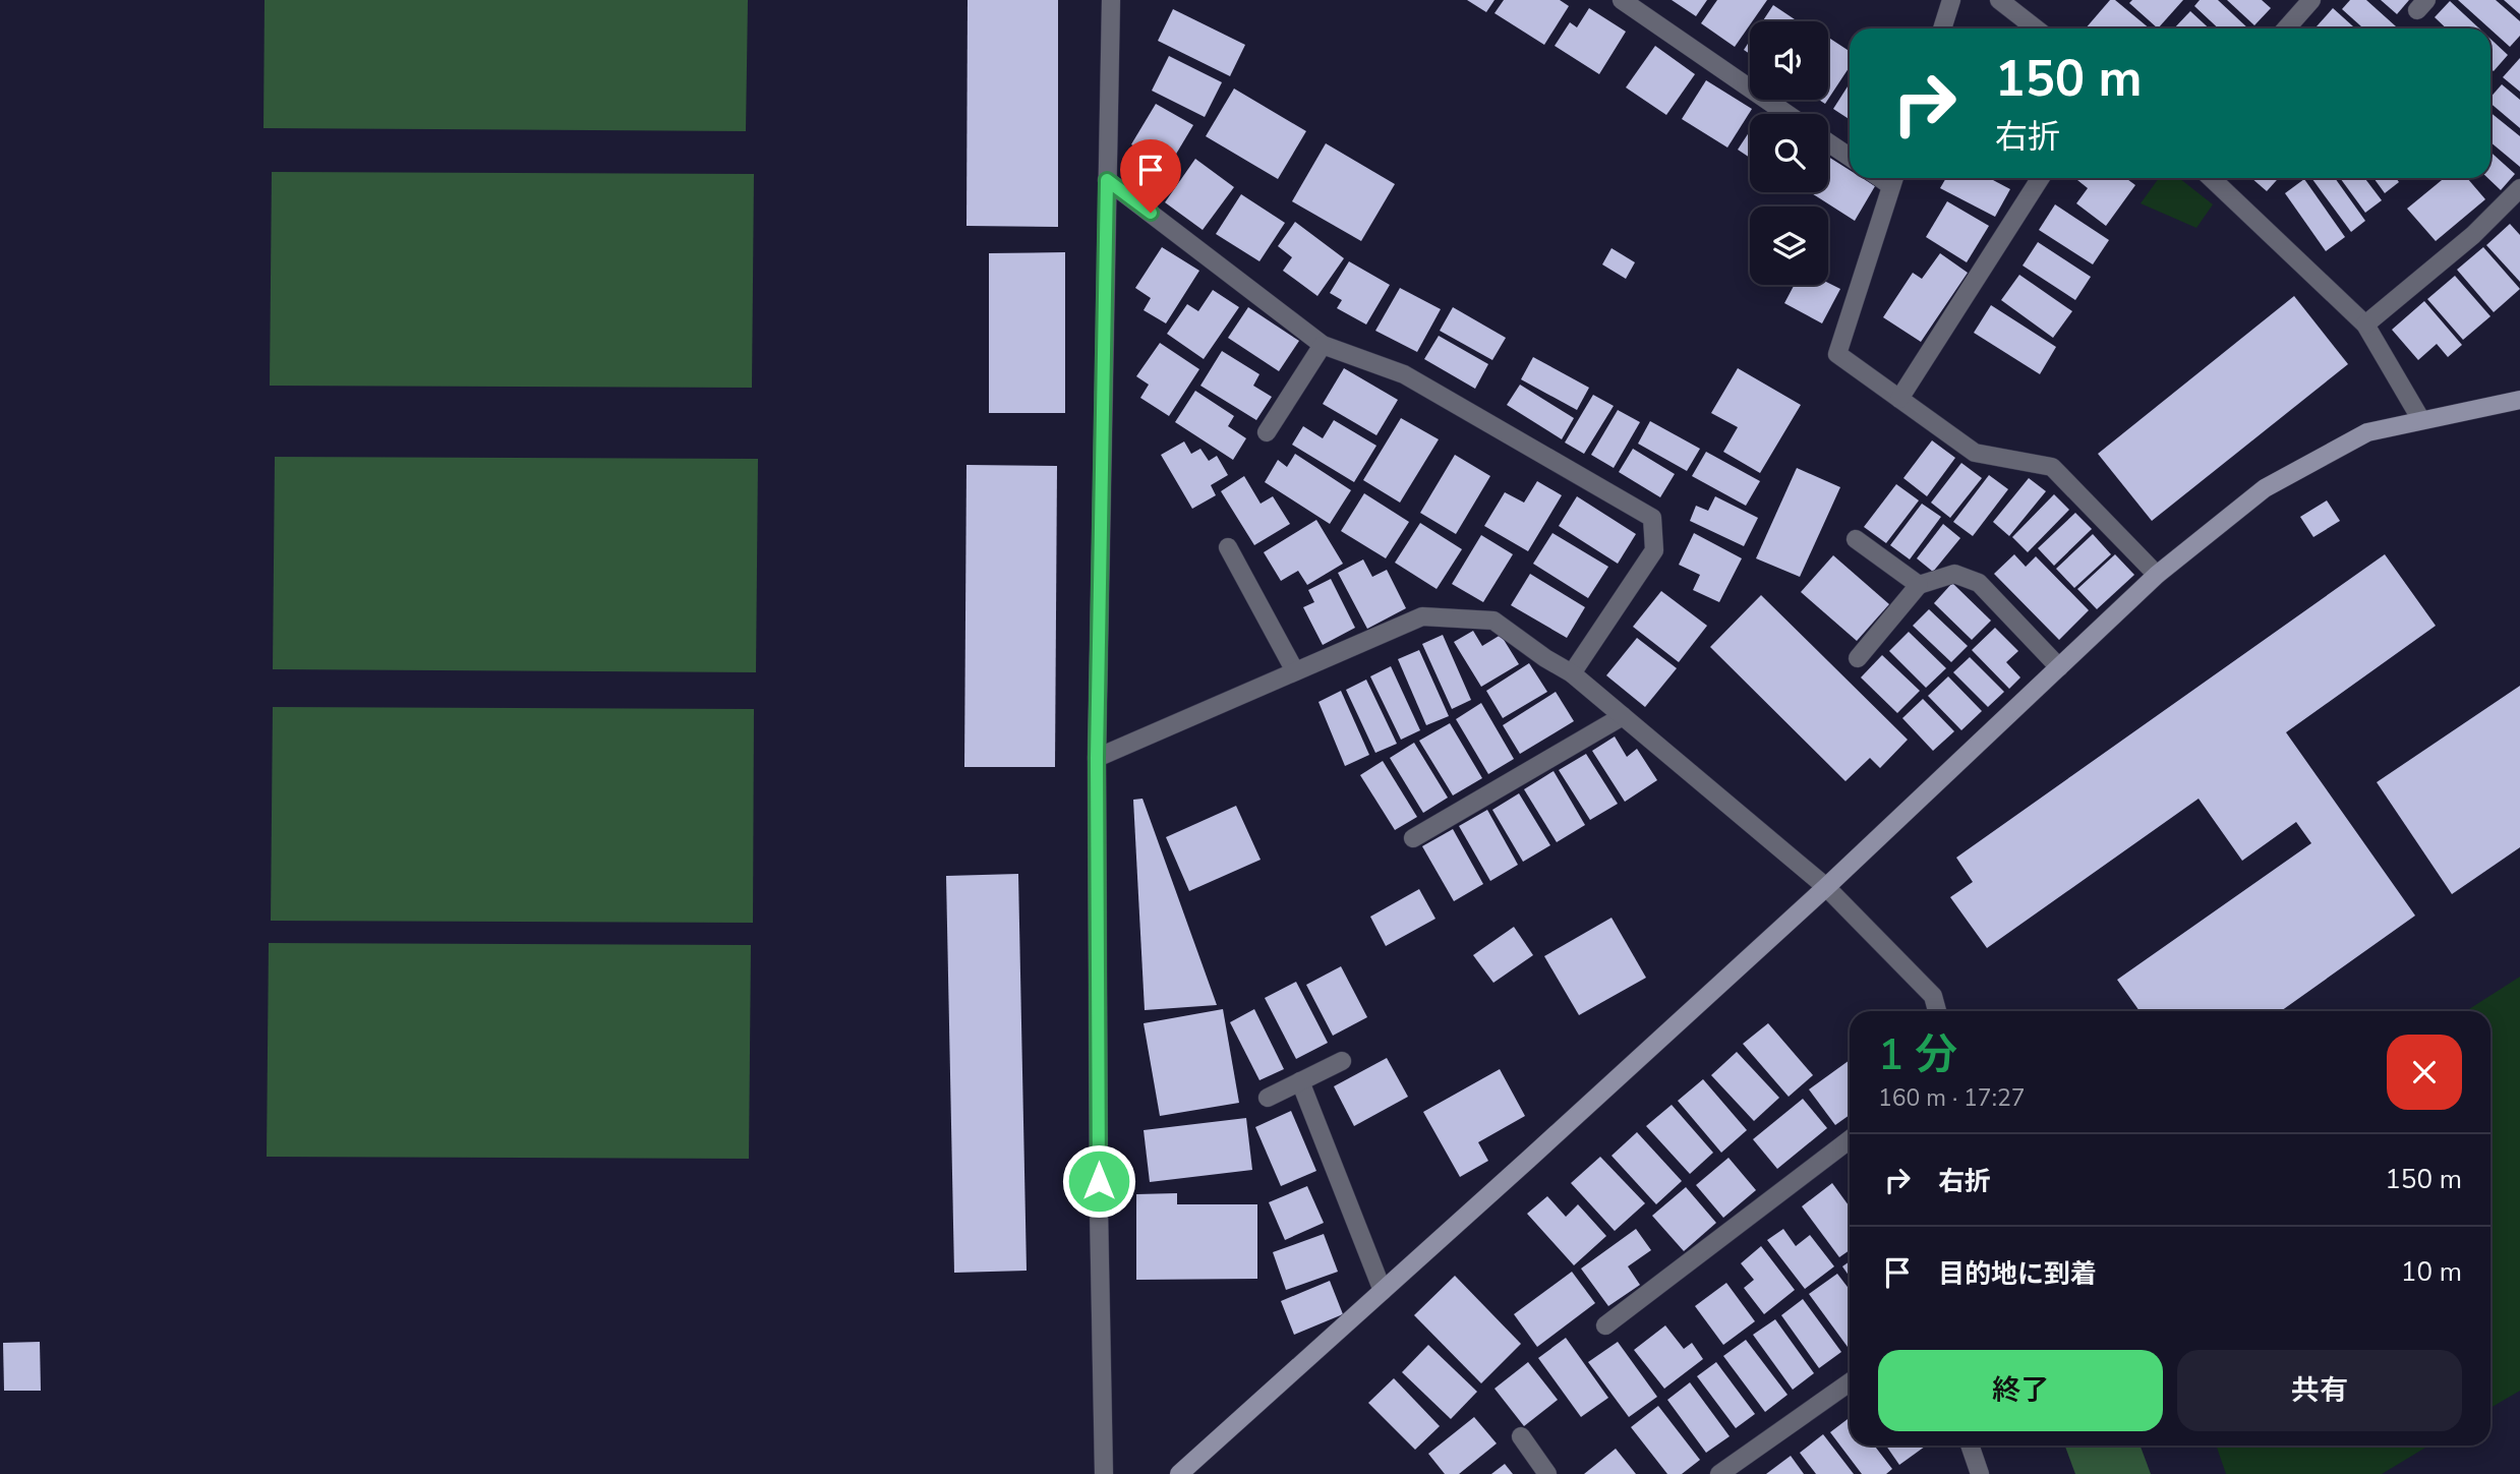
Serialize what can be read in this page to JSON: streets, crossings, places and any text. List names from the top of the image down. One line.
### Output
{"page":{"turn":["150 m","右折"],"heading":["1 分","160 m · 17:27"],"list":[{"name":"右折","value":"150 m"},{"name":"目的地に到着","value":"10 m"}],"buttons":["終了","共有"]}}
